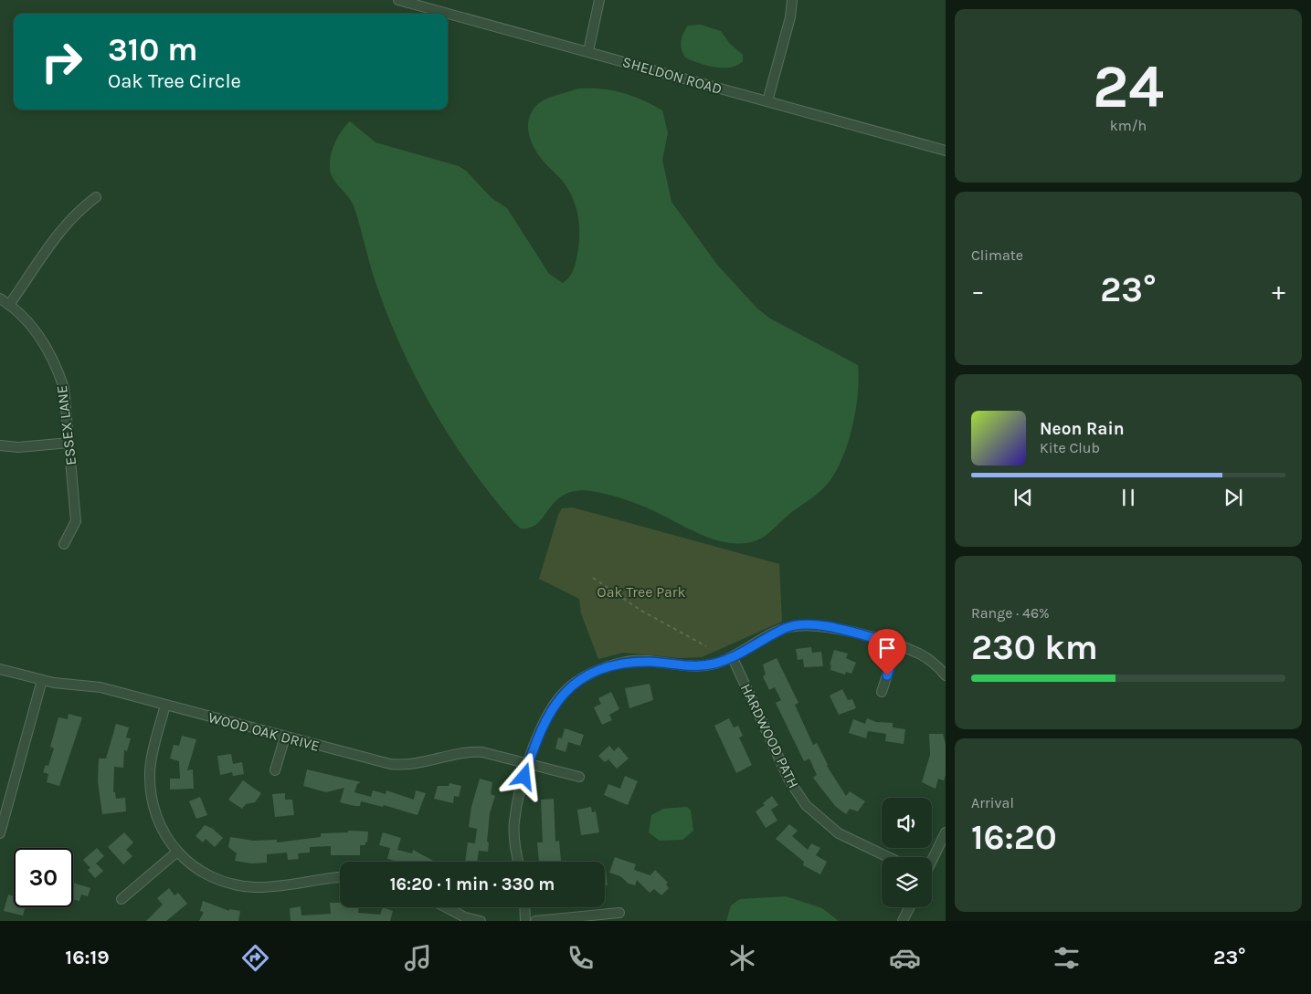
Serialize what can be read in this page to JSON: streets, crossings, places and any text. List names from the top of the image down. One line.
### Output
{"streets":{"street":["SHELDON ROAD","ESSEX LANE","WOOD OAK DRIVE","HARDWOOD PATH"]},"parks":["Oak Tree Park"],"page":{"tile":[["24","km/h"],"Climate",["Range · 46%","230 km"],["Arrival","16:20"]],"turn":["310 m","Oak Tree Circle"],"heat":["−","23°","+"],"song":["Neon Rain","Kite Club"],"limit":"30","trip":"16:20 · 1 min · 330 m","tabs":["16:19","23°"]}}
